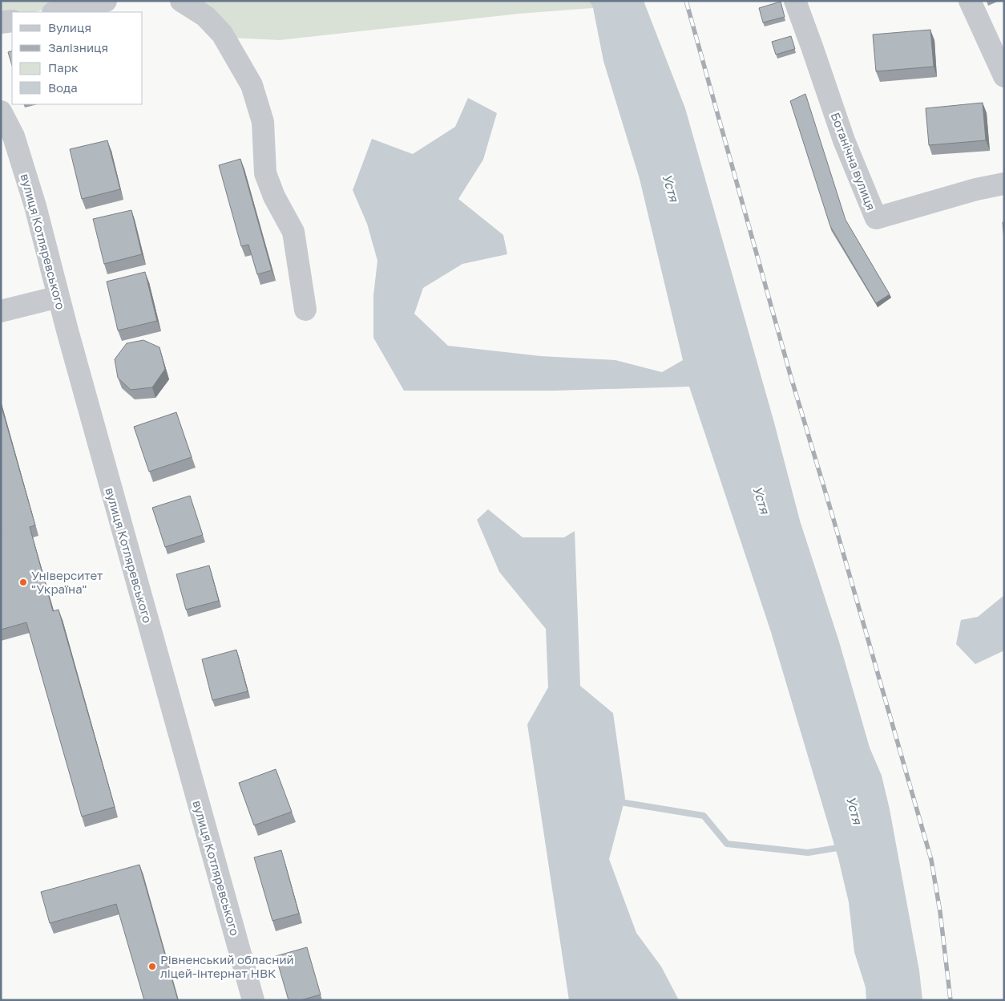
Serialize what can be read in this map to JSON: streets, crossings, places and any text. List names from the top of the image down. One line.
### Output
{"streets":{"street":["Ботанічна вулиця","вулиця Котляревського"]},"water":["Устя"],"places":["Університет \"Україна\"","Рівненський обласний ліцей-інтернат НВК"],"legend":["Вулиця","Залізниця","Парк","Вода"]}
